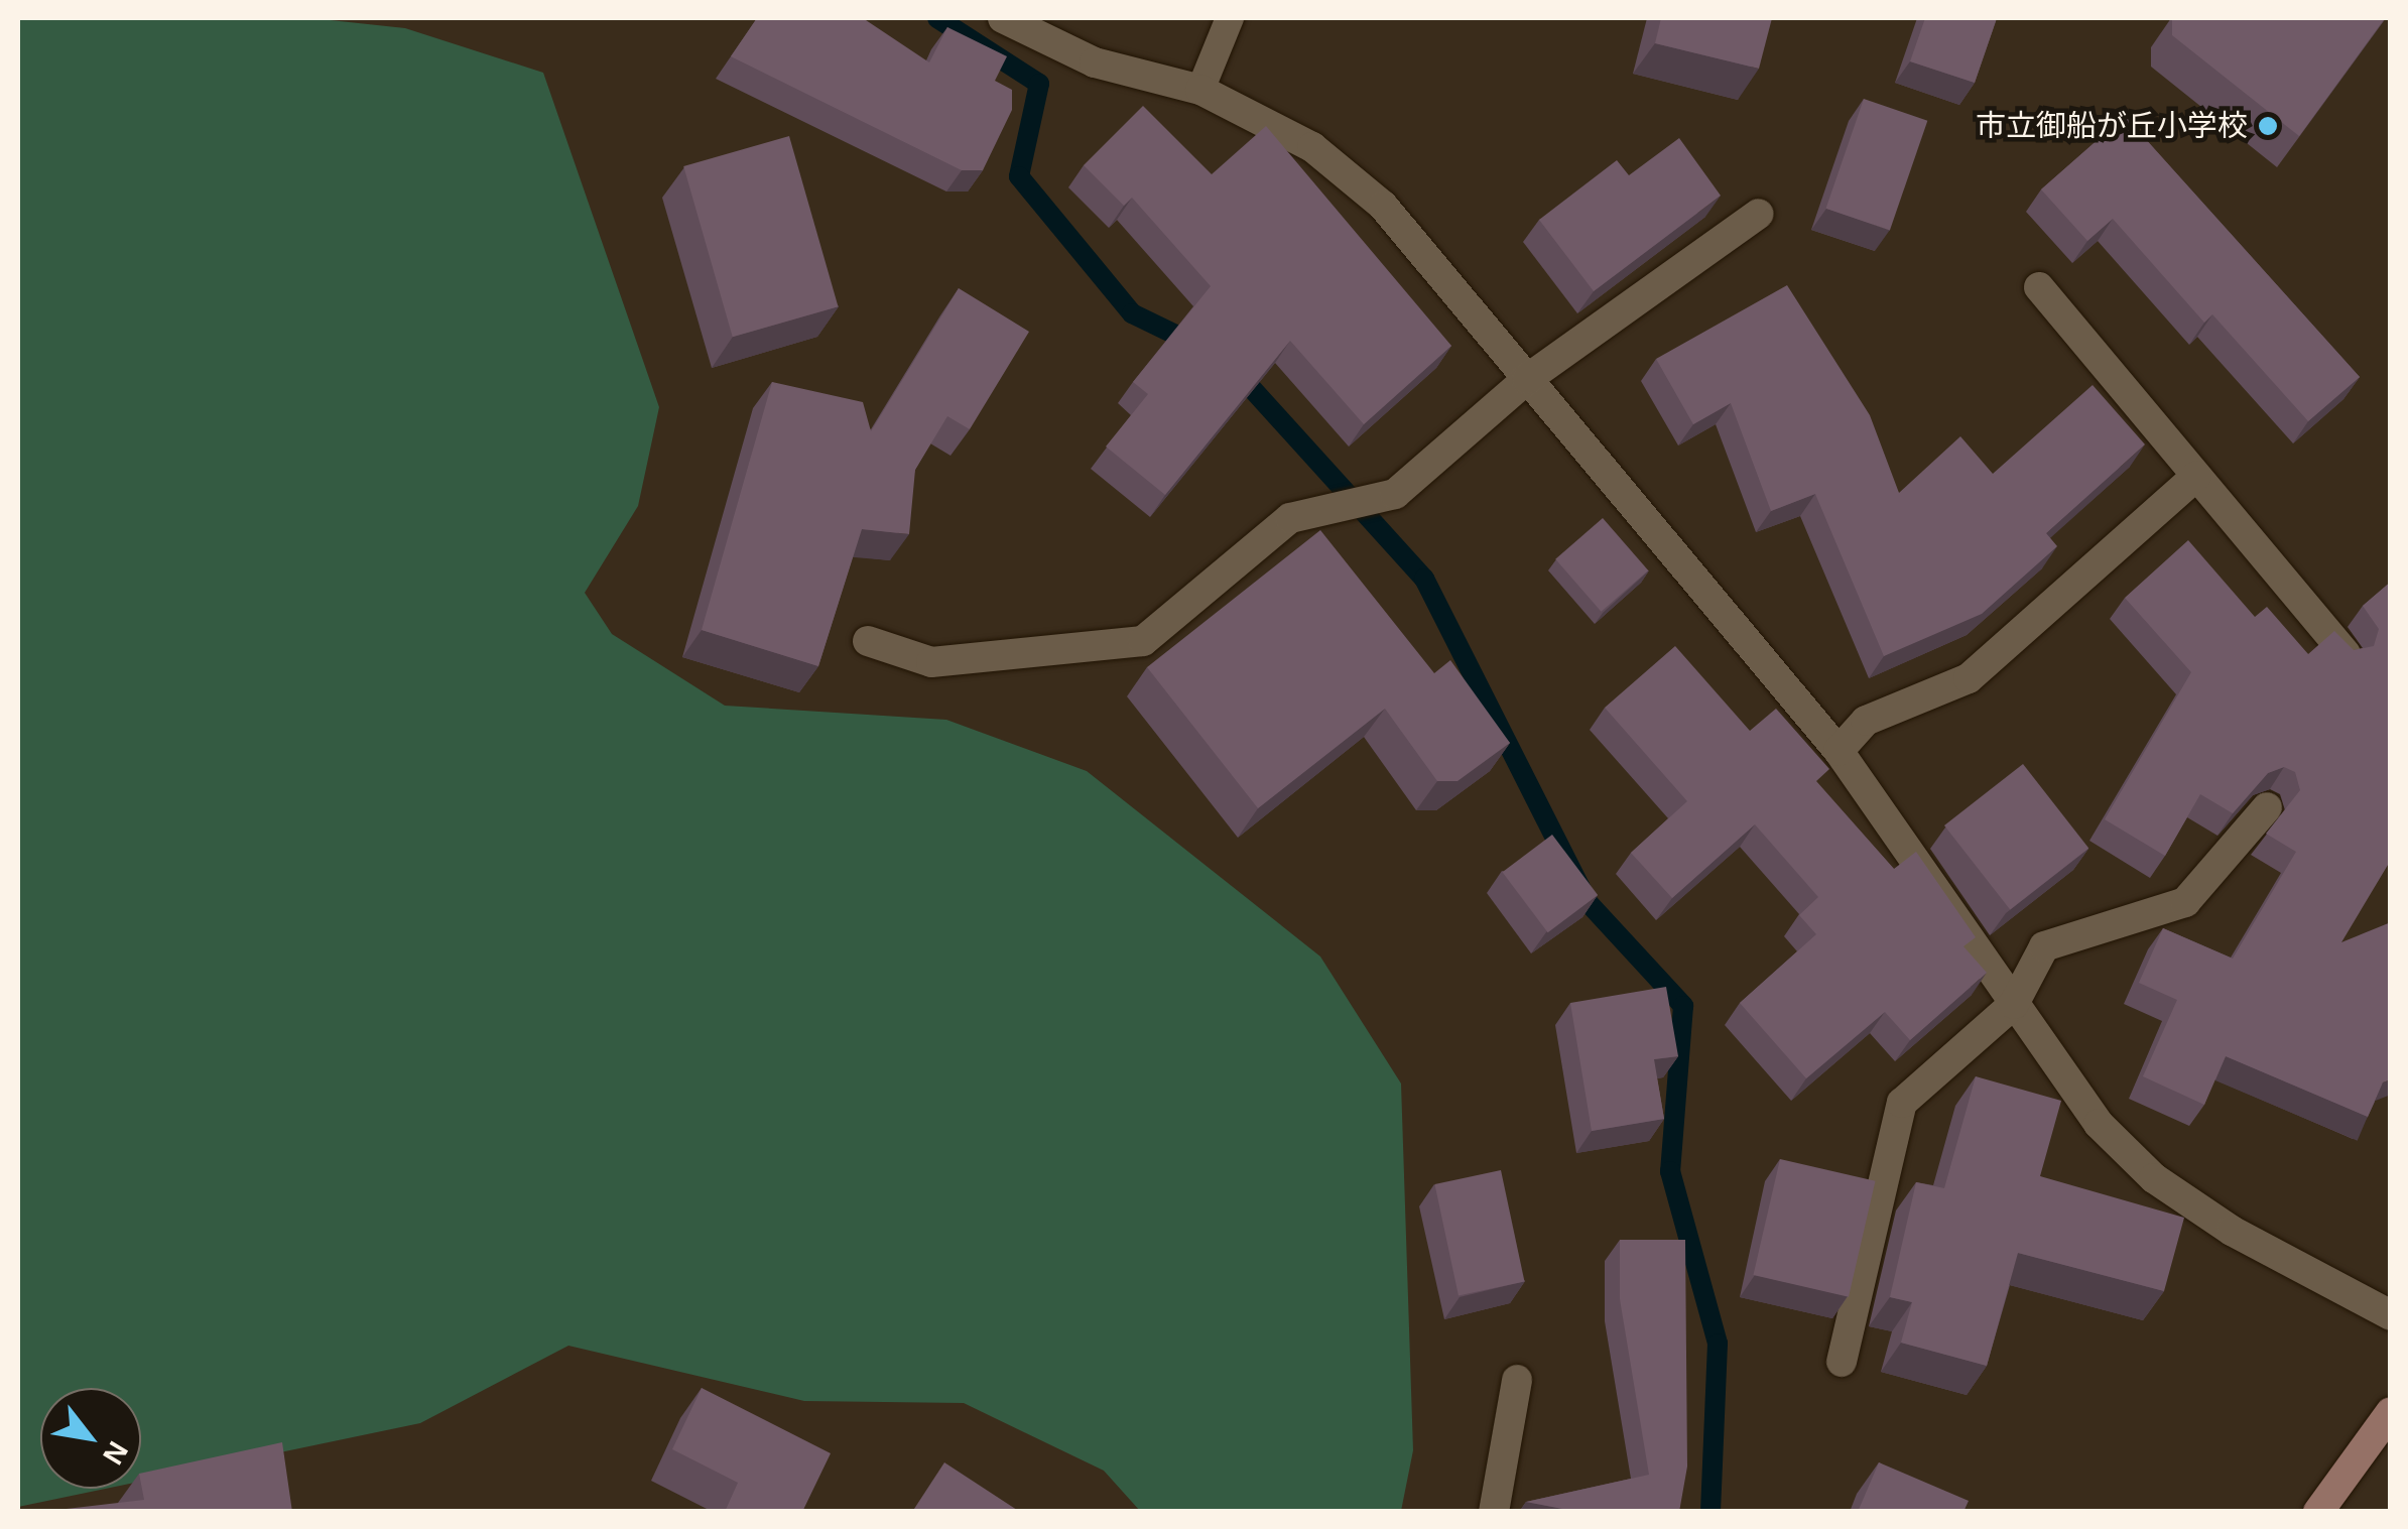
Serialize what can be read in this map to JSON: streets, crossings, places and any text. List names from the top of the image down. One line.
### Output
{"places":["市立御船が丘小学校"],"north":"bottom right"}
